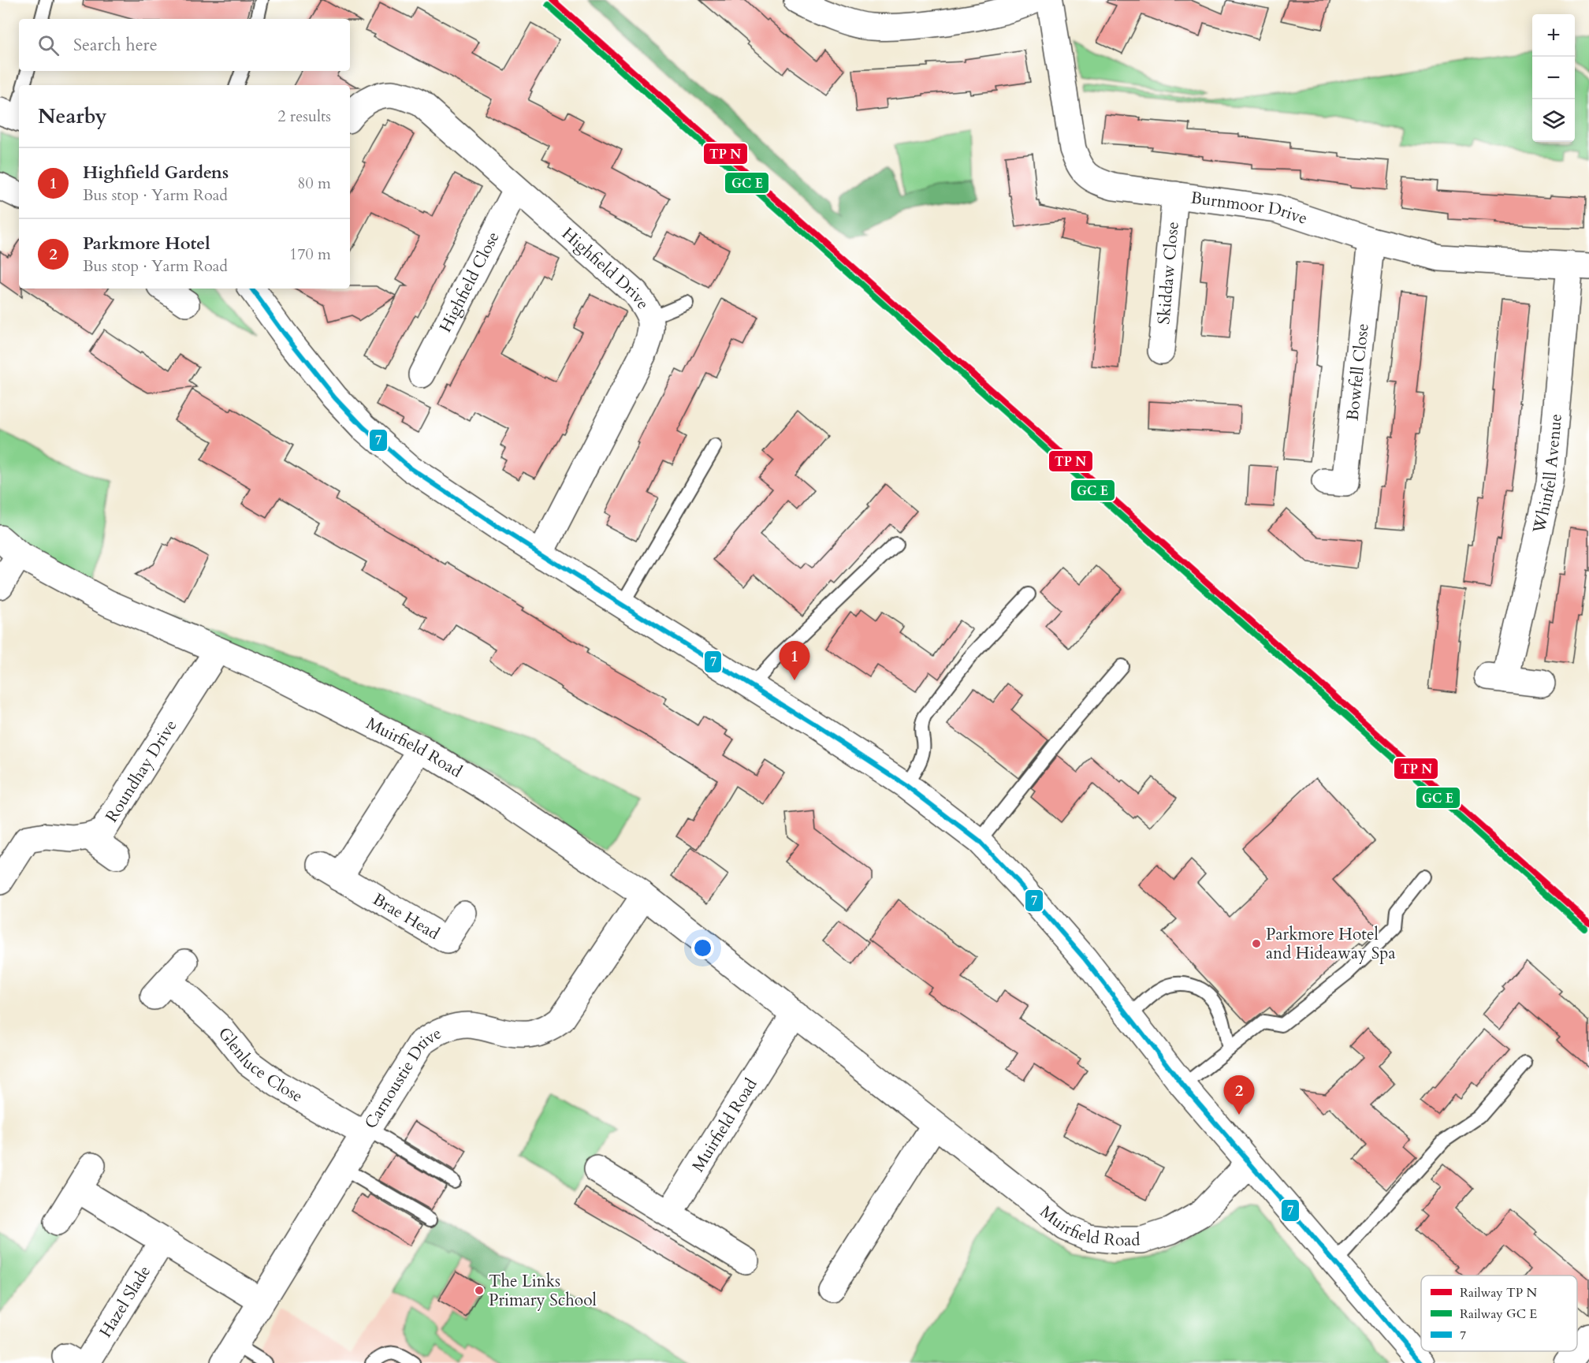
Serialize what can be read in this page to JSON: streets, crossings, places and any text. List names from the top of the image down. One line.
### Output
{"streets":{"street":["Burnmoor Drive","Highfield Drive","Skiddaw Close","Highfield Close","Bowfell Close","Whinfell Avenue","Muirfield Road","Roundhay Drive","Brae Head","Glenluce Close","Carnoustie Drive","Hazel Slade"]},"crossings":[["Burnmoor Drive","Skiddaw Close"],["Burnmoor Drive","Bowfell Close"],["Burnmoor Drive","Whinfell Avenue"],["Highfield Drive","Highfield Close"],["Muirfield Road","Roundhay Drive"],["Muirfield Road","Brae Head"],["Muirfield Road","Carnoustie Drive"],["Glenluce Close","Carnoustie Drive"]],"places":["Parkmore Hotel and Hideaway Spa","The Links Primary School"],"lines":["transit line 7"],"legend":["Railway TP N","Railway GC E","7"],"page":{"map_buttons":["+","−"],"search":"Search here","heading":["Nearby","2 results"],"list":[{"mark":"1","name":"Highfield Gardens","note":"Bus stop · Yarm Road","value":"80 m"},{"mark":"2","name":"Parkmore Hotel","note":"Bus stop · Yarm Road","value":"170 m"}],"pins":["1","2"]}}
